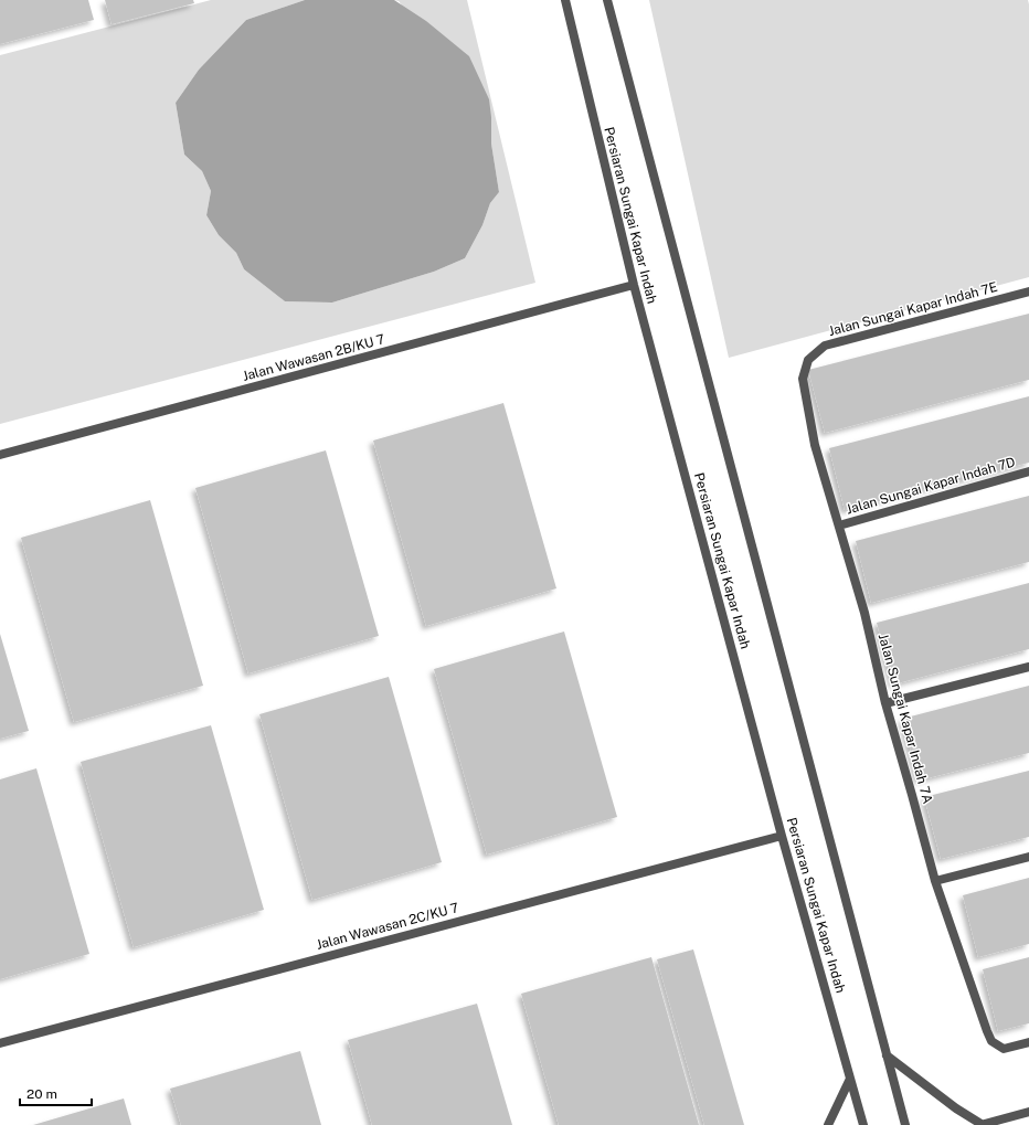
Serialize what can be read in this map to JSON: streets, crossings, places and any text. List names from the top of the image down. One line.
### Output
{"streets":{"street":["Persiaran Sungai Kapar Indah","Jalan Sungai Kapar Indah 7E","Jalan Wawasan 2B/KU 7","Jalan Sungai Kapar Indah 7D","Jalan Sungai Kapar Indah 7A","Jalan Wawasan 2C/KU 7"]},"crossings":[["Persiaran Sungai Kapar Indah","Jalan Wawasan 2B/KU 7"],["Persiaran Sungai Kapar Indah","Jalan Wawasan 2C/KU 7"],["Jalan Sungai Kapar Indah 7E","Jalan Sungai Kapar Indah 7A"],["Jalan Sungai Kapar Indah 7D","Jalan Sungai Kapar Indah 7A"]],"scale_bar":"20 m"}
